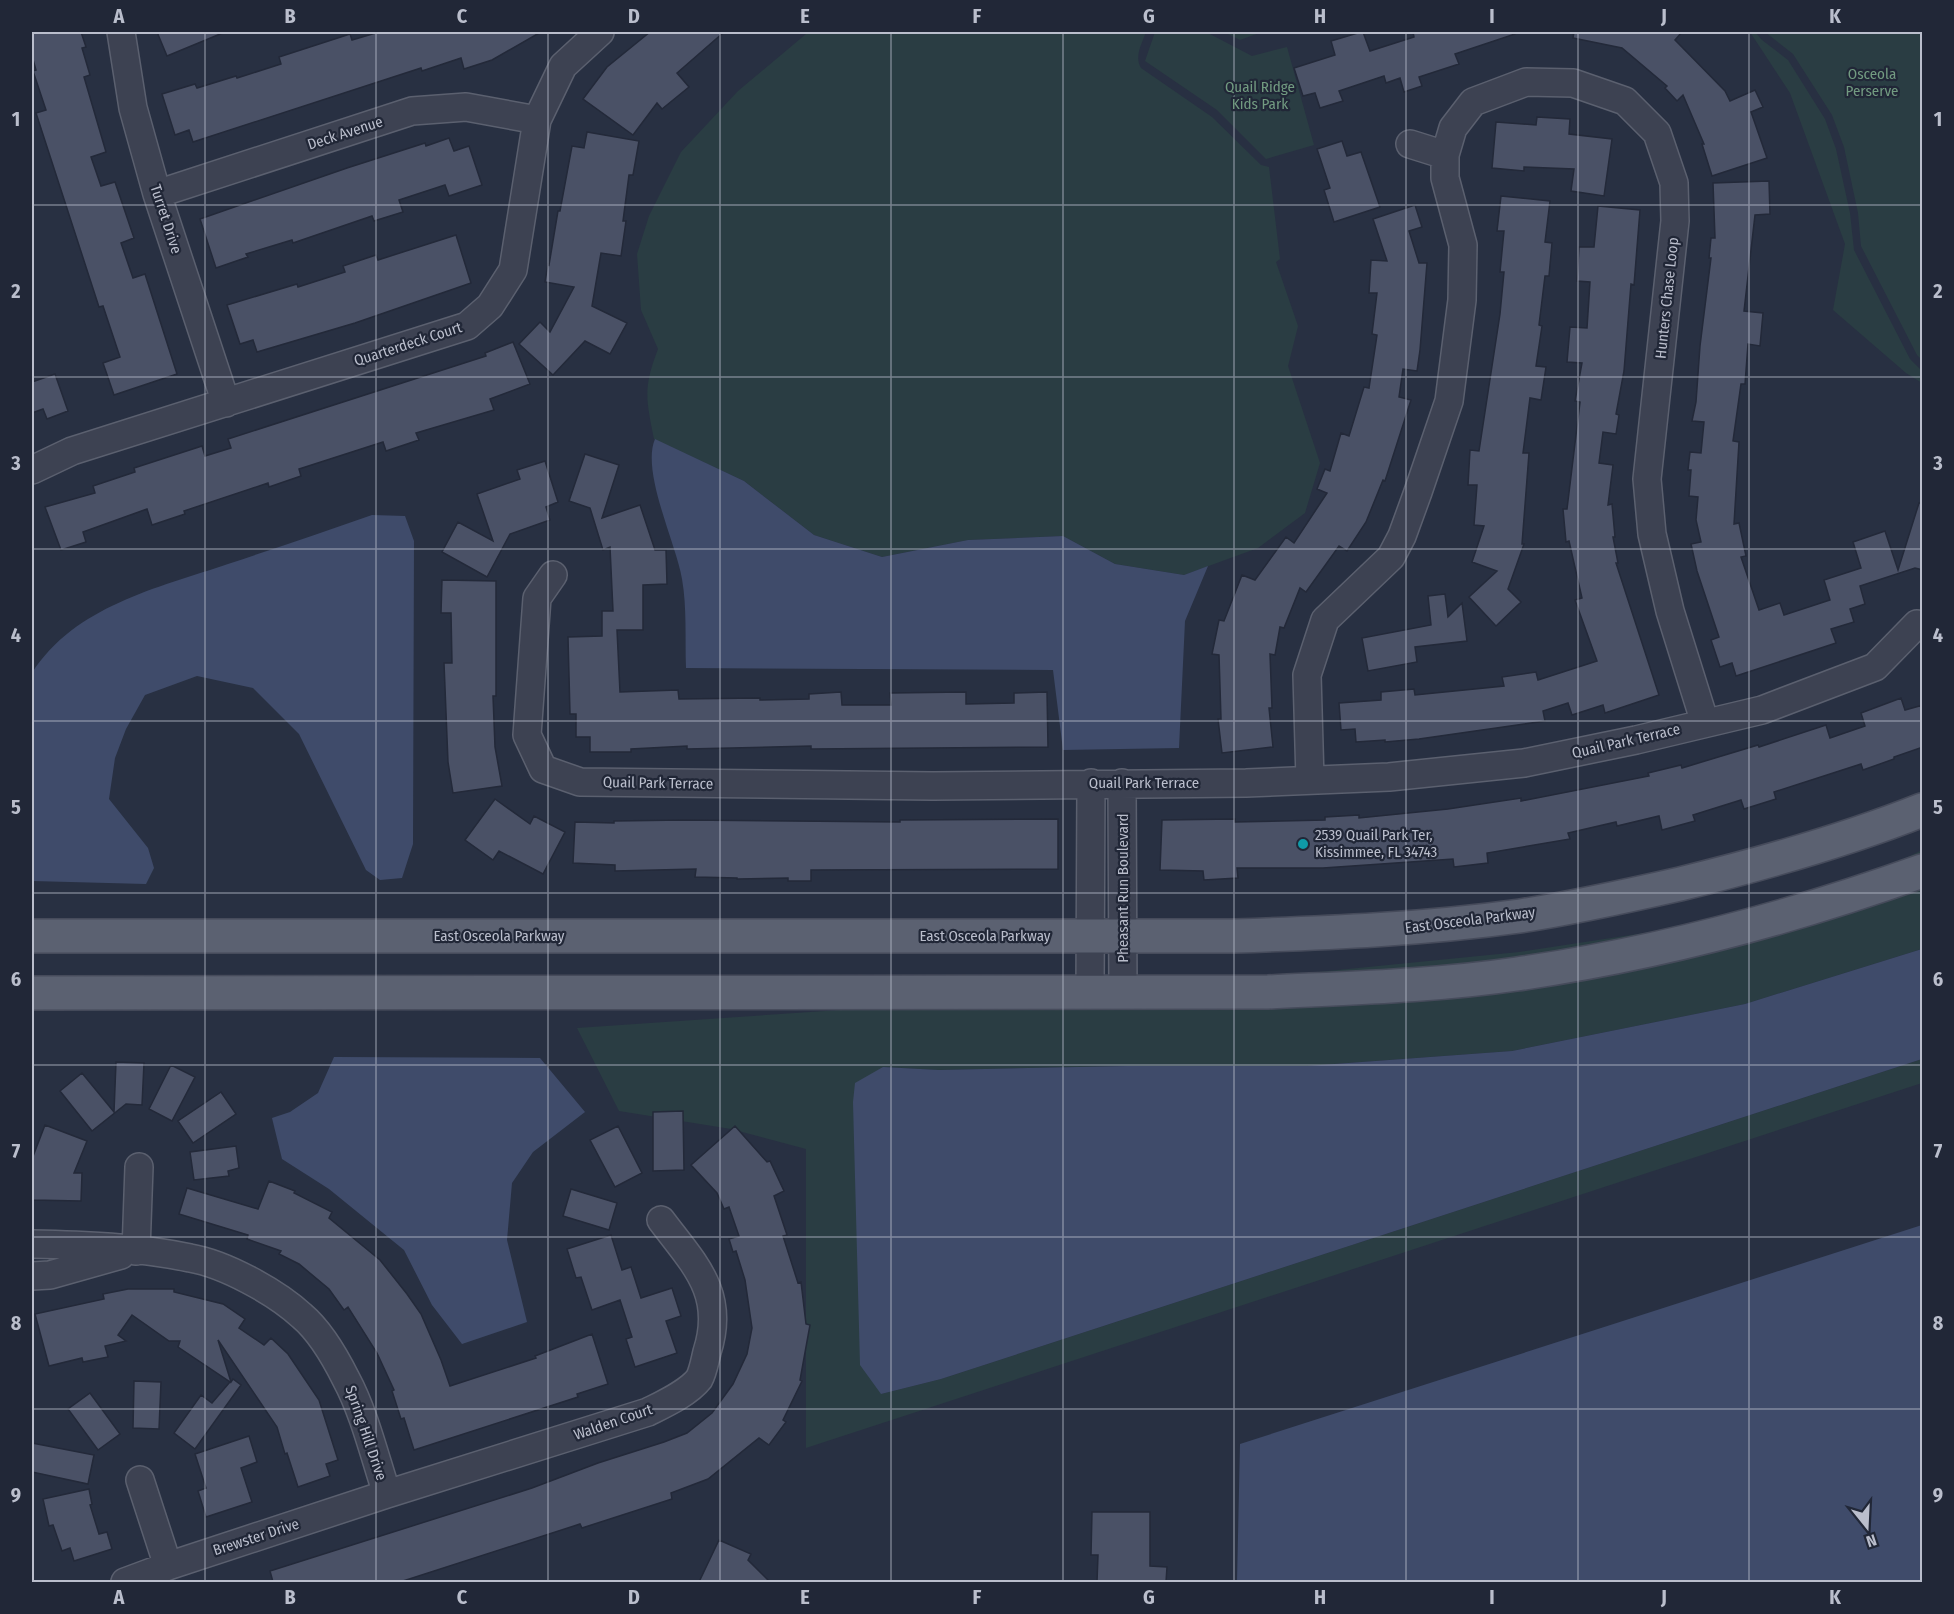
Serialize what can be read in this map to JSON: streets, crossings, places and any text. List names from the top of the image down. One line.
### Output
{"streets":{"main road":["East Osceola Parkway"],"street":["Deck Avenue","Turret Drive","Hunters Chase Loop","Quarterdeck Court","Quail Park Terrace","Pheasant Run Boulevard","Walden Court","Spring Hill Drive","Brewster Drive"]},"crossings":[["Deck Avenue","Turret Drive"],["Deck Avenue","Quarterdeck Court"],["Turret Drive","Quarterdeck Court"],["Hunters Chase Loop","Quail Park Terrace"],["Quail Park Terrace","Pheasant Run Boulevard"],["Pheasant Run Boulevard","East Osceola Parkway"],["Walden Court","Spring Hill Drive"],["Walden Court","Brewster Drive"],["Spring Hill Drive","Brewster Drive"]],"parks":["Osceola Perserve","Quail Ridge Kids Park"],"places":["2539 Quail Park Ter, Kissimmee, FL 34743"],"north":"bottom","grid":{"columns":["A","B","C","D","E","F","G","H","I","J","K"],"rows":["1","2","3","4","5","6","7","8","9"]}}
